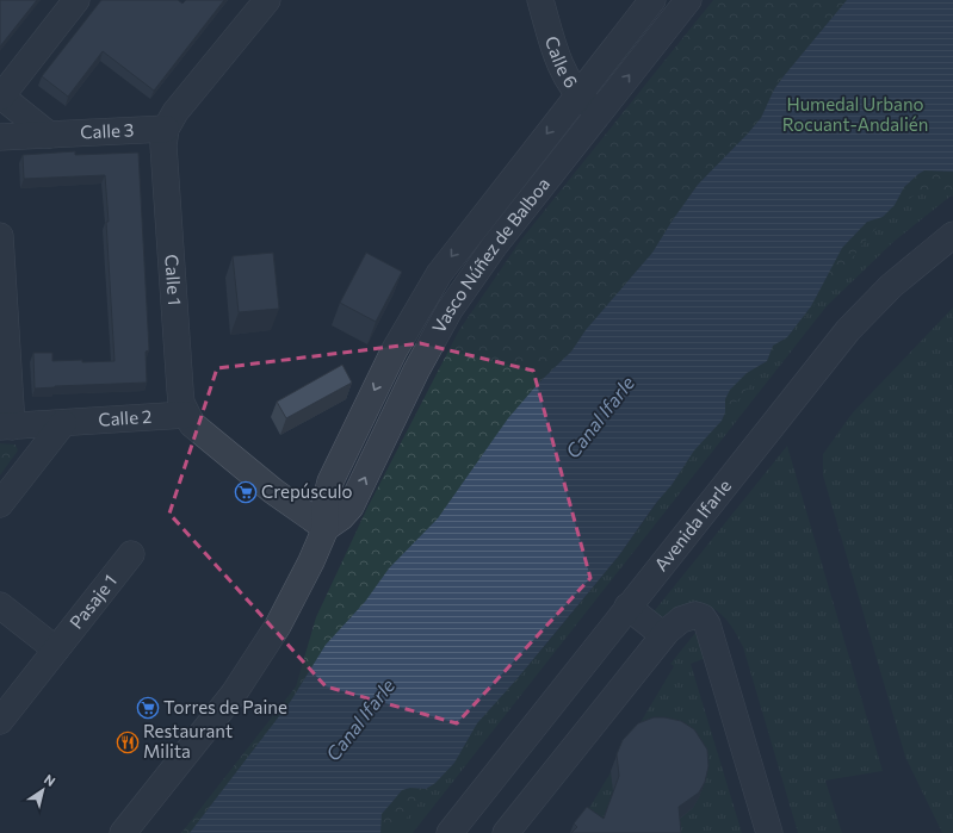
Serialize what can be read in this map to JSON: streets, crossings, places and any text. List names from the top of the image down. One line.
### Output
{"streets":{"street":["Calle 6","Calle 3","Vasco Núñez de Balboa","Calle 1","Calle 2","Avenida Ifarle","Pasaje 1"]},"crossings":[["Calle 6","Vasco Núñez de Balboa"],["Calle 3","Calle 1"],["Vasco Núñez de Balboa","Calle 1"],["Calle 1","Calle 2"]],"water":["Canal Ifarle"],"parks":["Humedal Urbano Rocuant-Andalién"],"places":{"supermarket":["Crepúsculo","Torres de Paine"],"restaurant":["Restaurant Milita"]},"north":"top right"}
